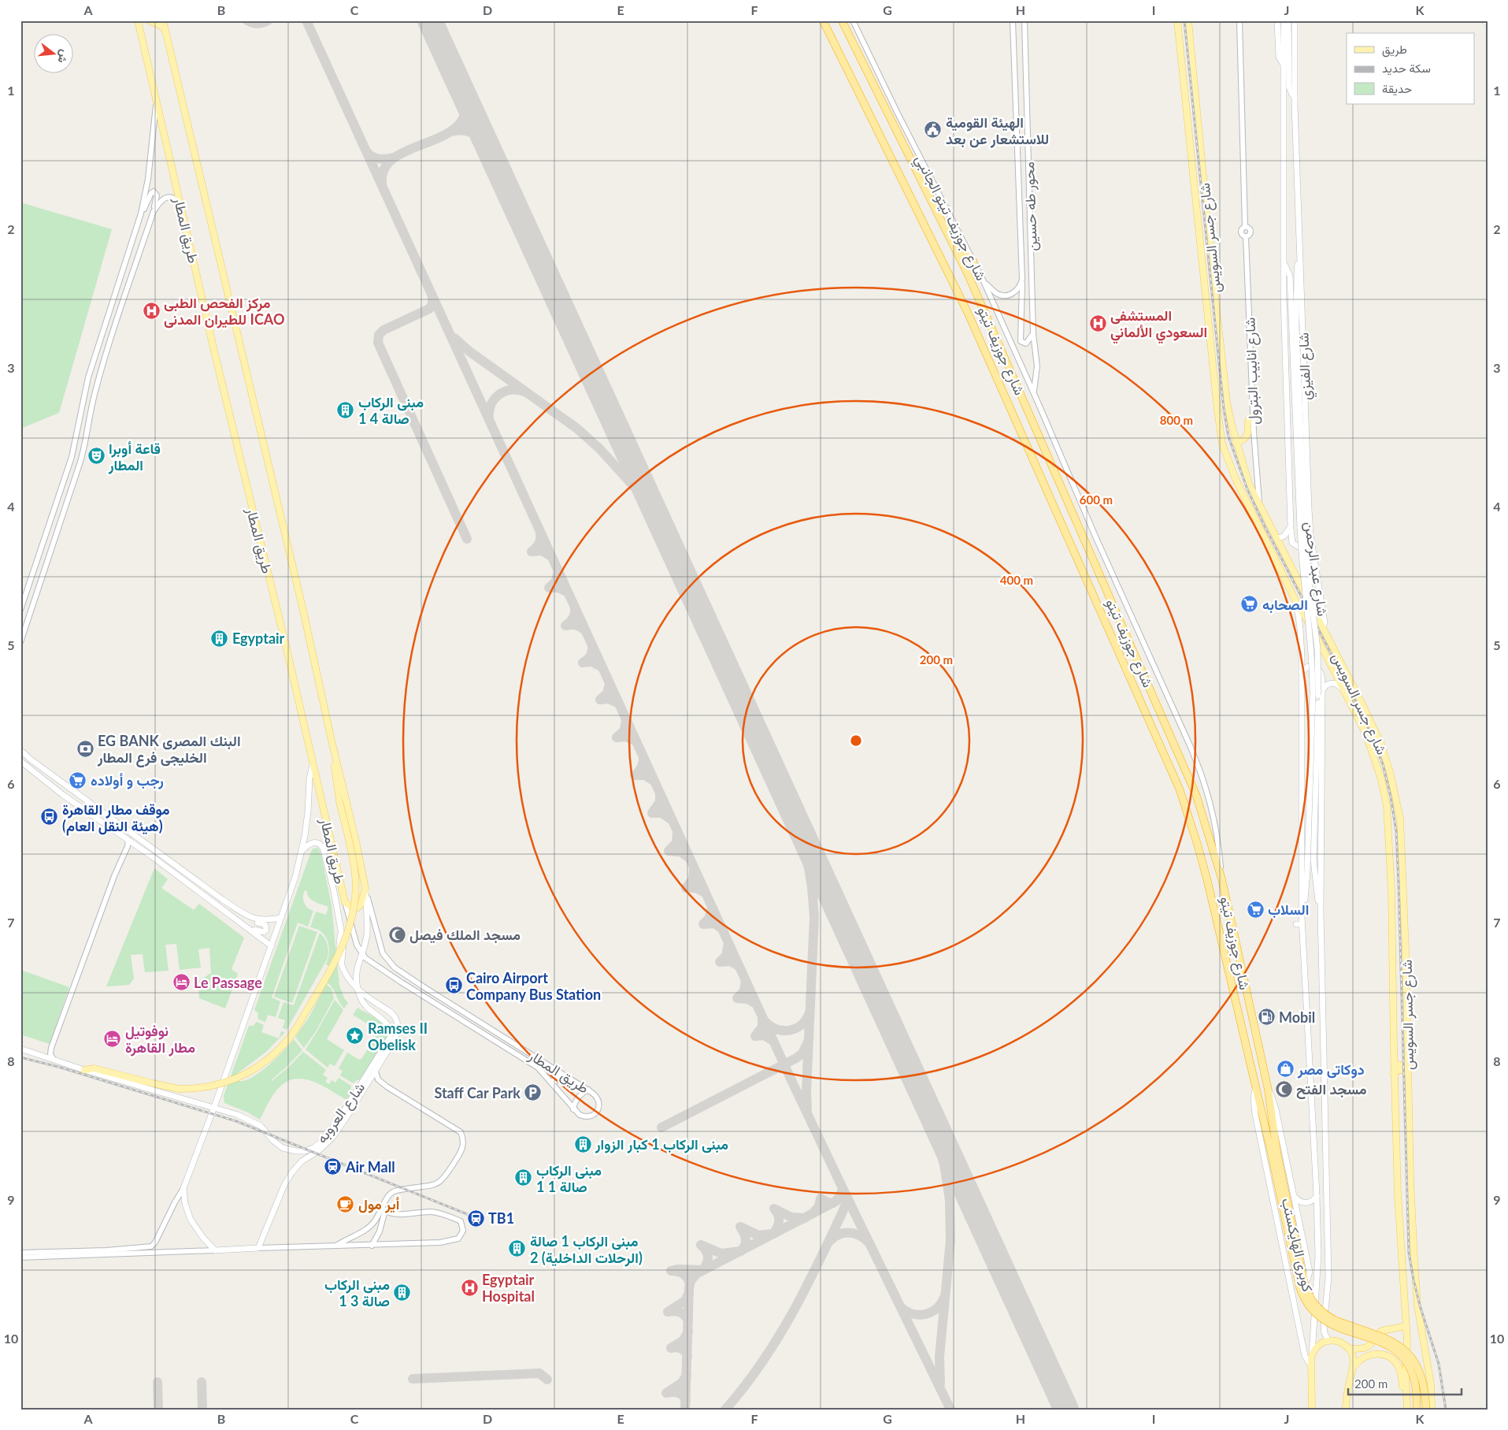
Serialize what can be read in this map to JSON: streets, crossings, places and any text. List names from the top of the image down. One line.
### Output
{"streets":{"highway":["شارع جوزيف تيتو","كوبرى الهايكستب"],"main road":["طريق المطار","شارع جسر السويس","شارع الفيزي","شارع عبد الرحمن","شارع العروبه"],"street":["محور طه حسين","شارع جوزيف تيتو الجانبي","شارع انابيب البترول"]},"crossings":[["محور طه حسين","شارع جوزيف تيتو الجانبي"],["شارع جوزيف تيتو الجانبي","شارع جوزيف تيتو"],["طريق المطار","شارع العروبه"],["شارع جسر السويس","شارع انابيب البترول"],["شارع جسر السويس","شارع عبد الرحمن"],["شارع جوزيف تيتو","كوبرى الهايكستب"],["شارع الفيزي","شارع عبد الرحمن"]],"places":{"public building":["الهيئة القومية للاستشعار عن بعد"],"hospital":["مركز الفحص الطبى للطيران المدنى ICAO","المستشفى السعودي الألماني","Egyptair Hospital"],"building":["مبنى الركاب 1 صالة 4","Egyptair","مبنى الركاب 1 كبار الزوار","مبنى الركاب 1 صالة 1","مبنى الركاب 1 صالة 2 (الرحلات الداخلية)","مبنى الركاب 1 صالة 3"],"theatre":["قاعة أوبرا المطار"],"supermarket":["الصحابه","رجب و أولاده","السلاب"],"bank":["EG BANK البنك المصرى الخليجى فرع المطار"],"bus stop":["موقف مطار القاهرة (هيئة النقل العام)","Cairo Airport Company Bus Station"],"mosque":["مسجد الملك فيصل","مسجد الفتح"],"hotel":["Le Passage","نوفوتيل مطار القاهرة"],"fuel station":["Mobil"],"place":["Ramses II Obelisk"],"shop":["دوكاتى مصر"],"parking":["Staff Car Park"],"station":["Air Mall","TB1"],"cafe":["أير مول"]},"legend":["طريق","سكة حديد","حديقة"],"scale_bar":"200 m","north":"right","grid":{"columns":["A","B","C","D","E","F","G","H","I","J","K"],"rows":["1","2","3","4","5","6","7","8","9","10"]},"rings":["800 m","600 m","400 m","200 m"]}
